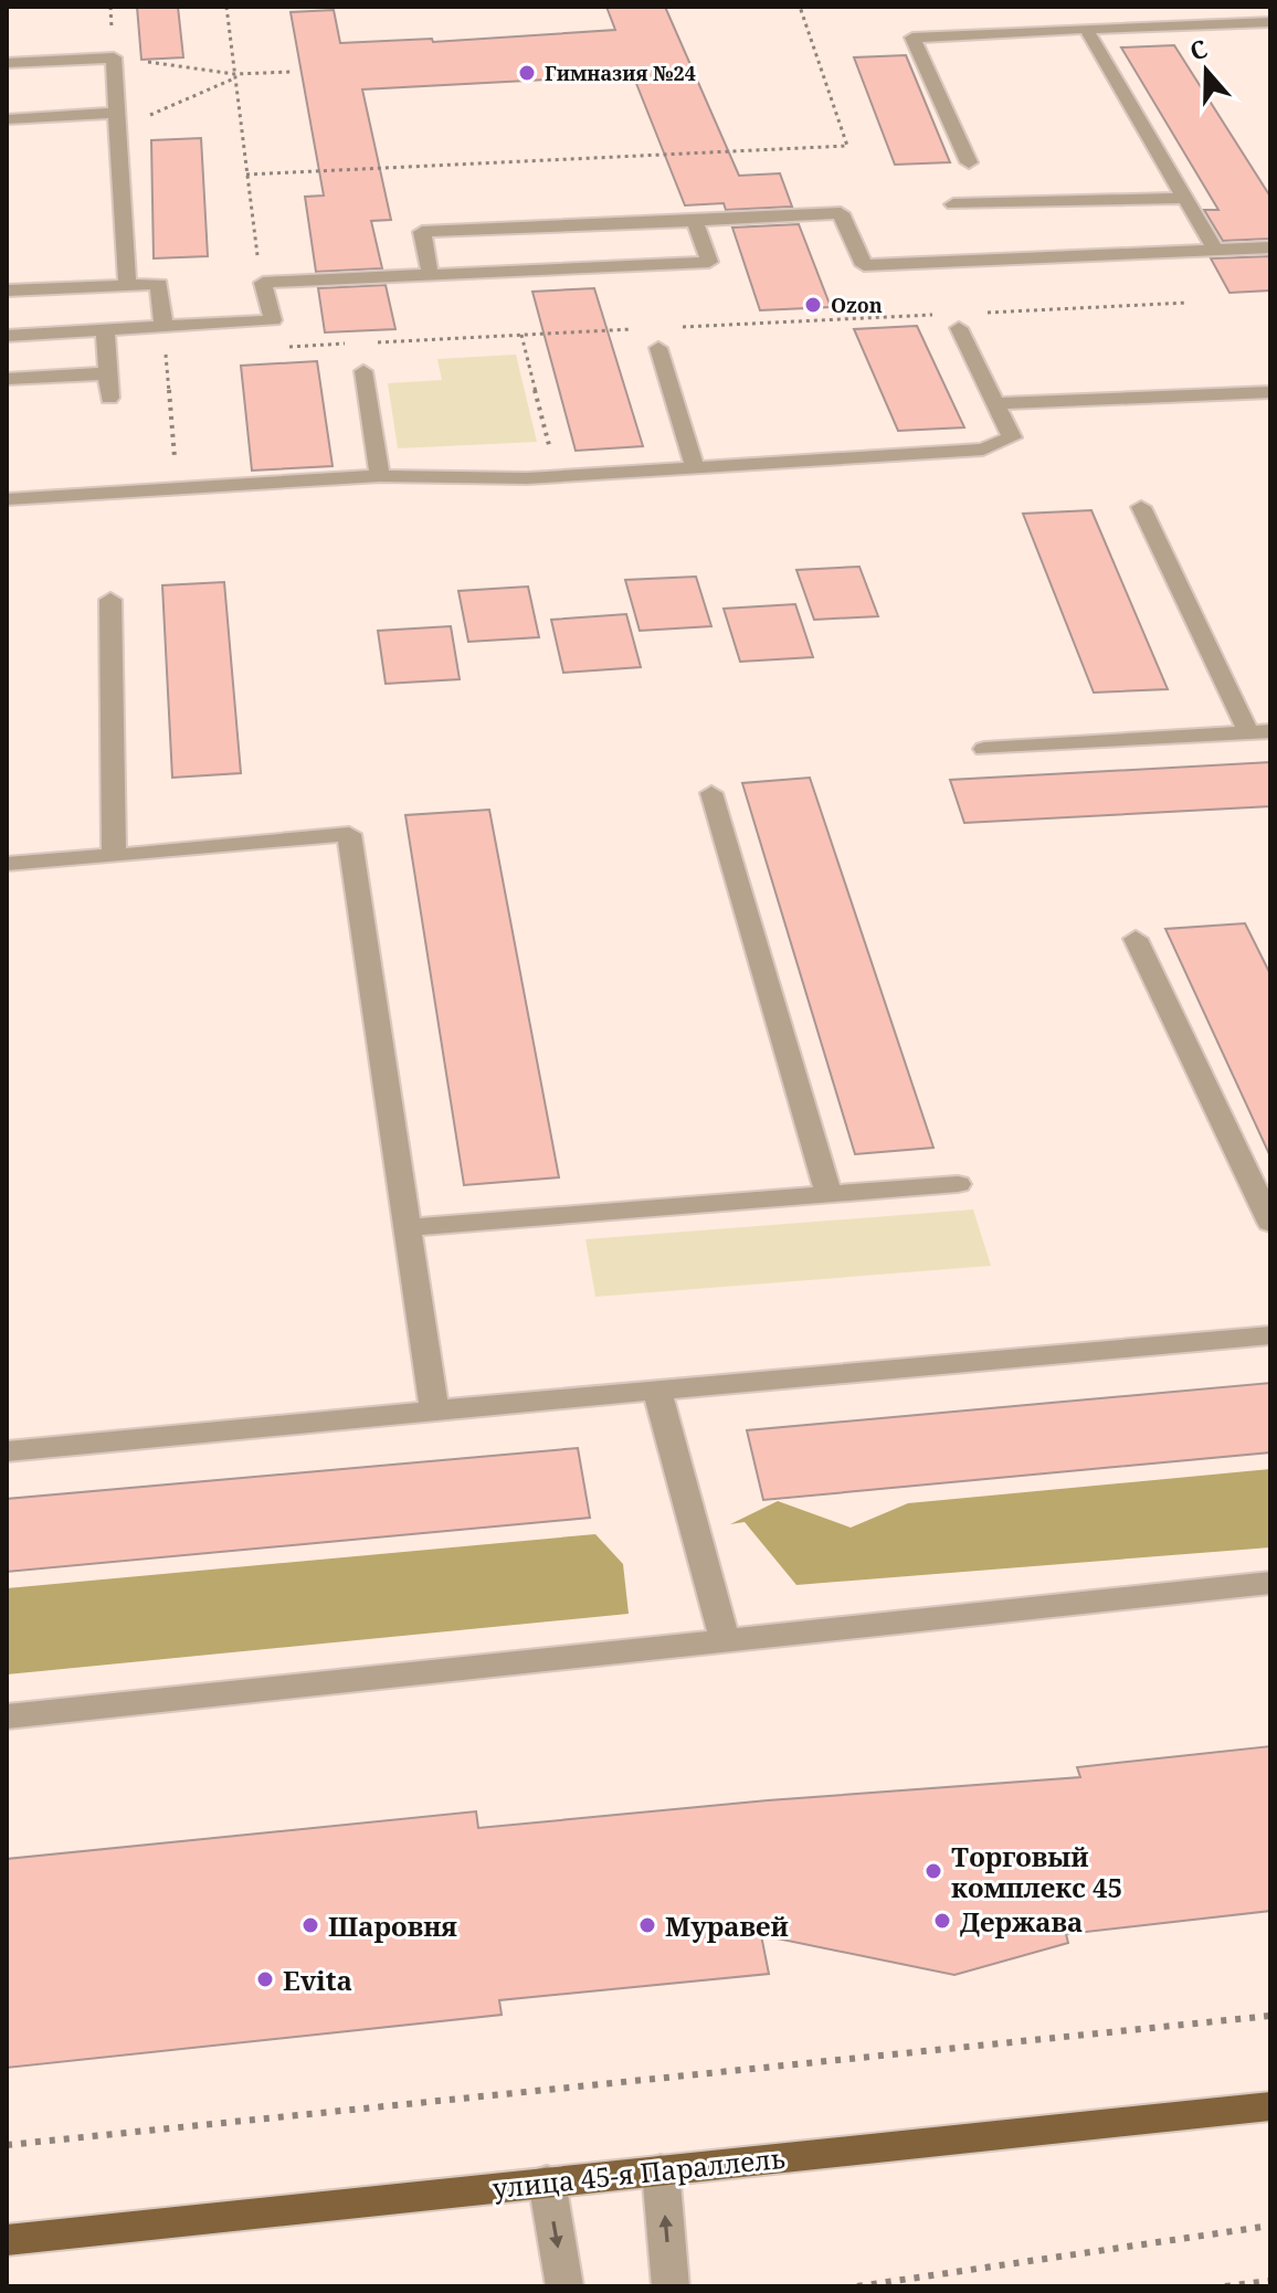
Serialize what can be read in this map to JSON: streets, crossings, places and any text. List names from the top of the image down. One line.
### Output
{"streets":{"main road":["улица 45-я Параллель"]},"places":["Гимназия №24","Ozon","Торговый комплекс 45","Держава","Шаровня","Муравей","Evita"],"north":"top"}
